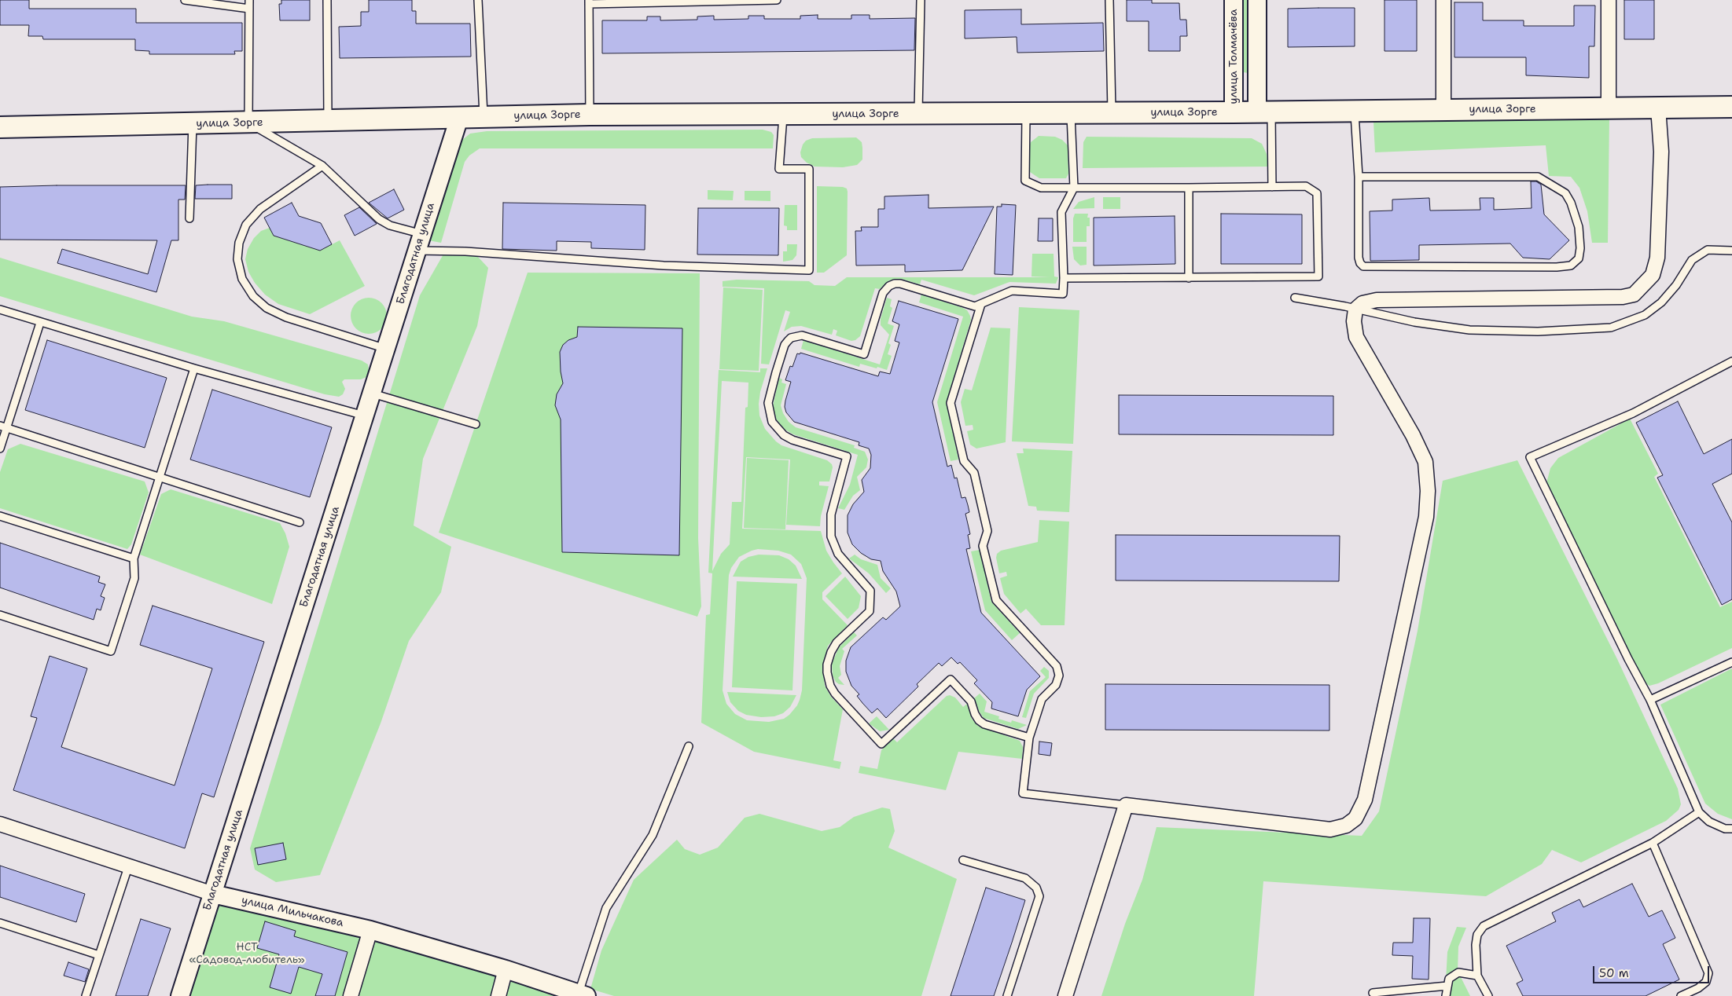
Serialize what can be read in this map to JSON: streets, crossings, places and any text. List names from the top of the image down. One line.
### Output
{"streets":{"main road":["улица Зорге"],"street":["улица Толмачёва","Благодатная улица","улица Мильчакова"]},"crossings":[["улица Толмачёва","улица Зорге"],["улица Зорге","Благодатная улица"],["Благодатная улица","улица Мильчакова"]],"parks":["НСТ «Садовод-любитель»"],"scale_bar":"50 m"}
